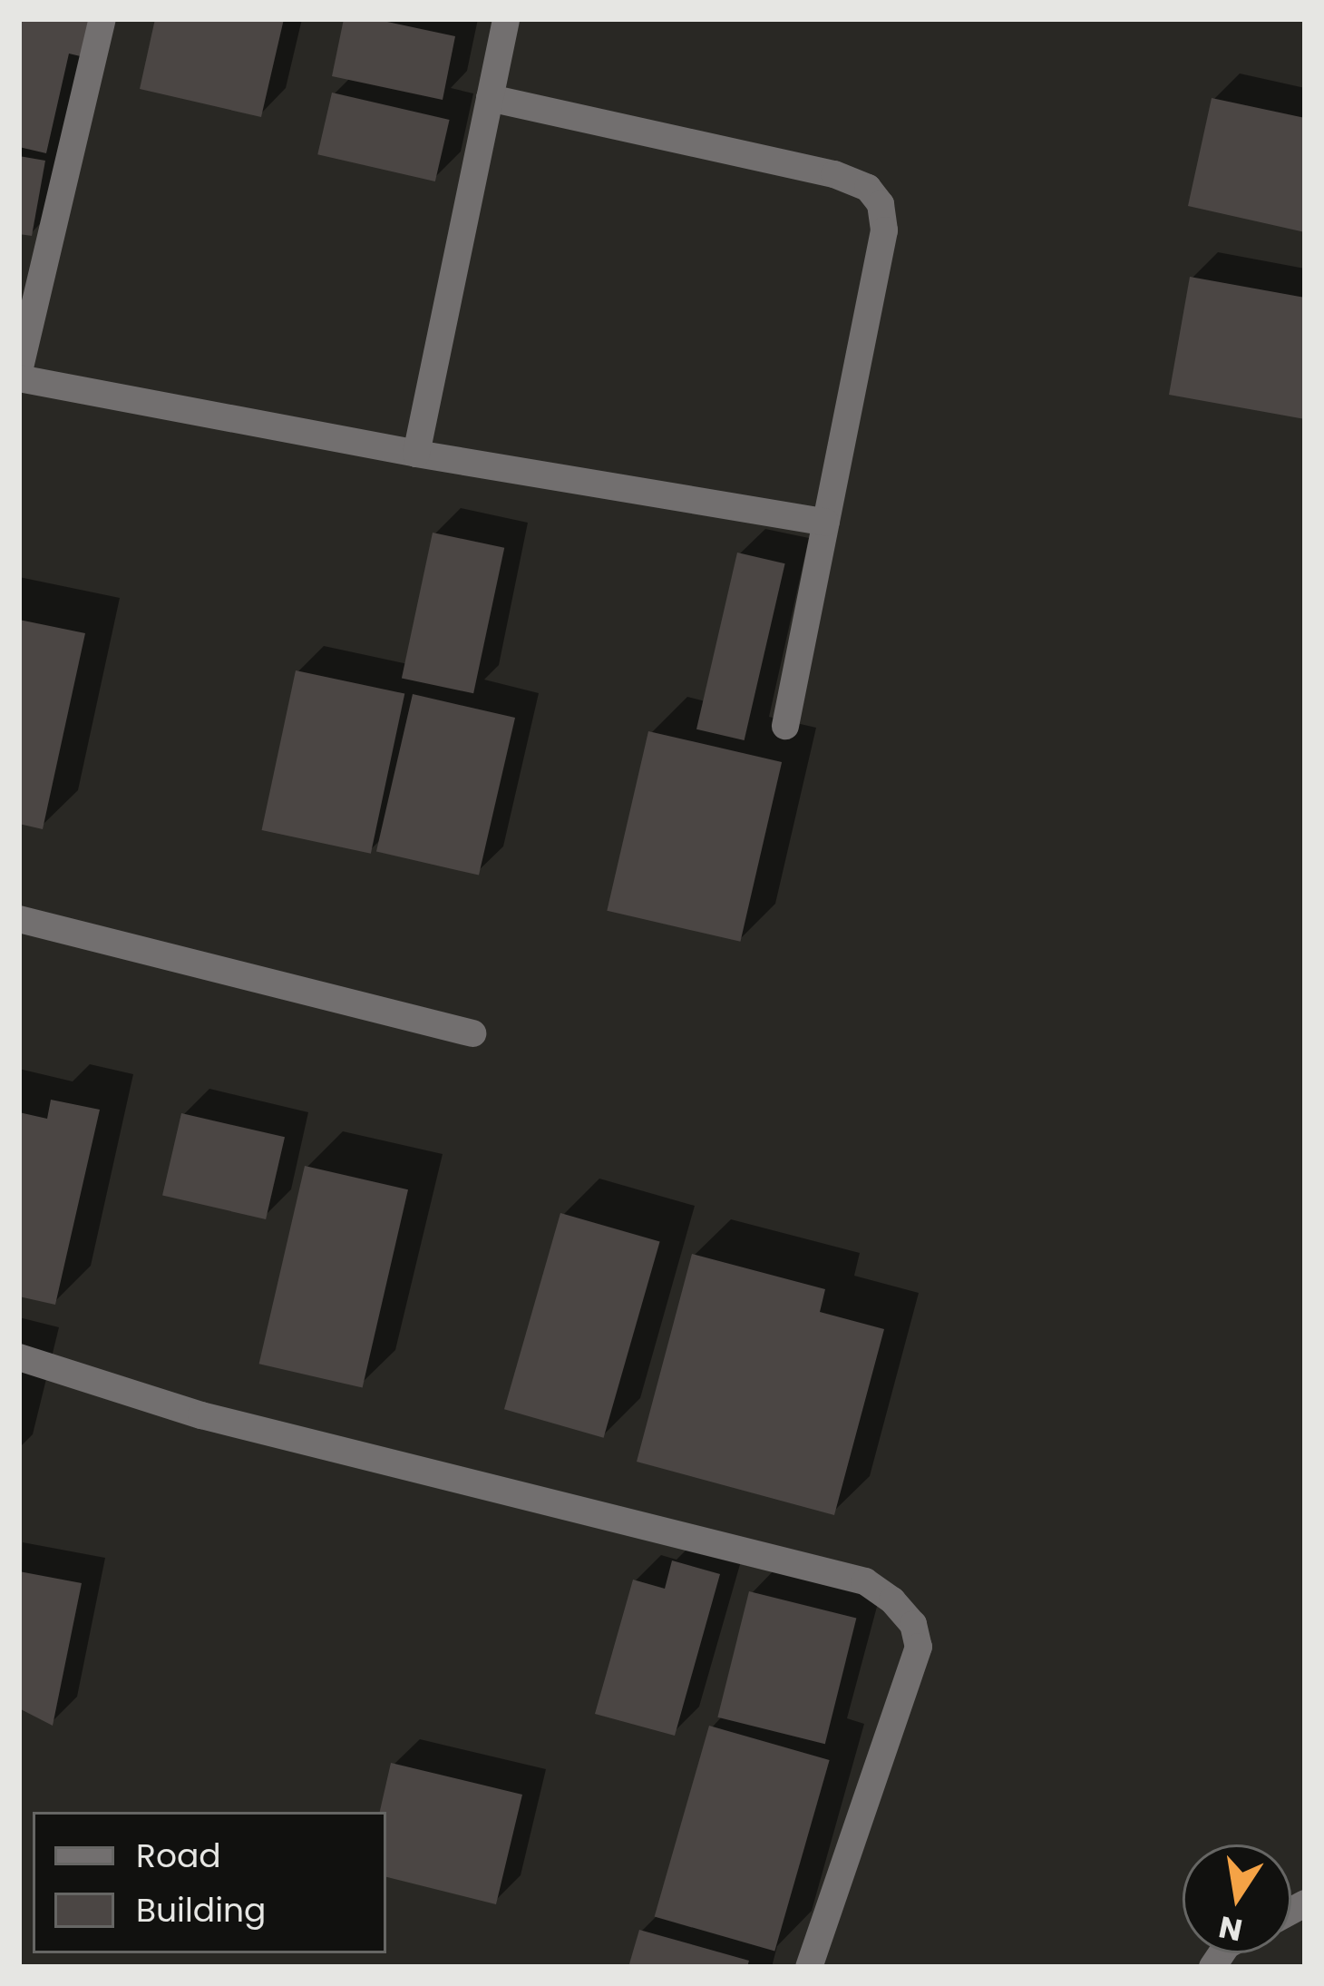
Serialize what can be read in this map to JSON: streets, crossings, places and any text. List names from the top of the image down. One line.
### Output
{"legend":["Road","Building"],"north":"bottom"}
